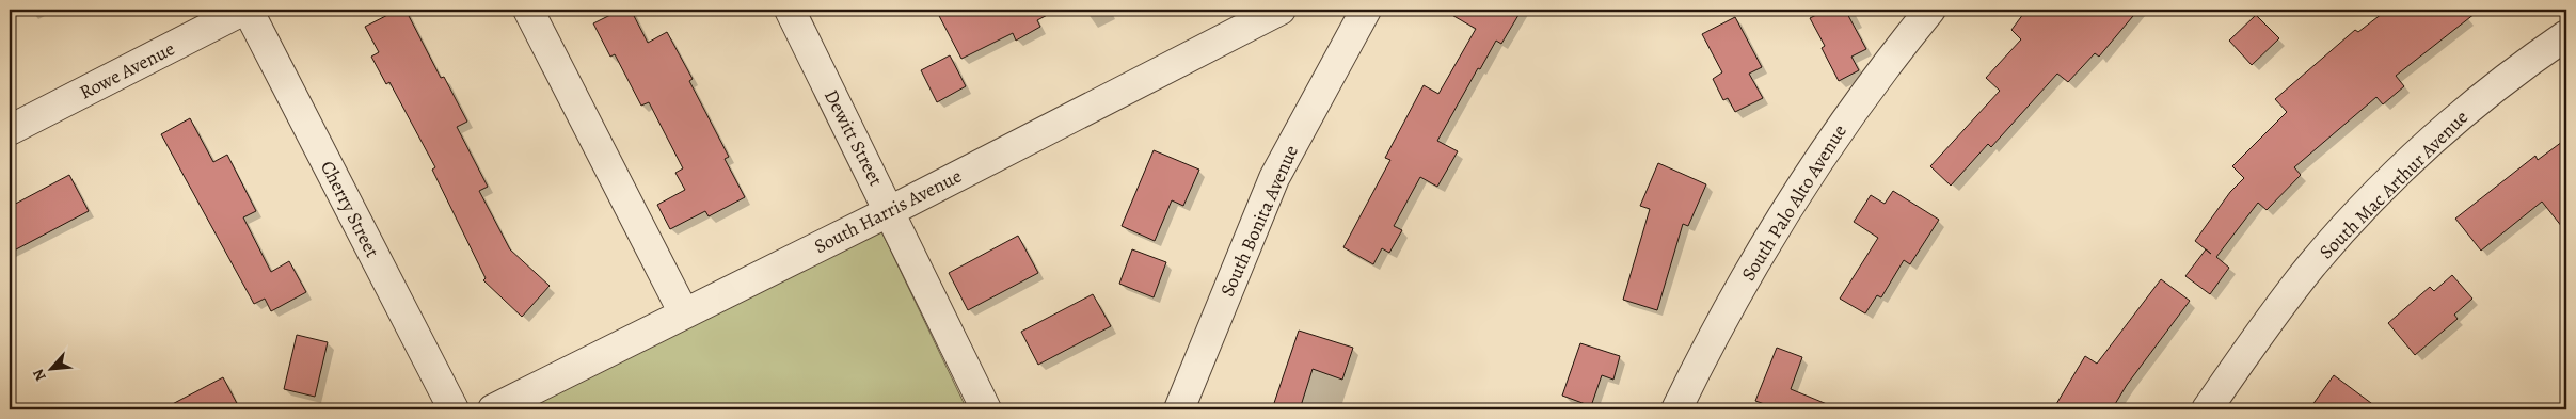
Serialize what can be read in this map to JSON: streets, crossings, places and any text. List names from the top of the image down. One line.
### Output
{"streets":{"street":["Rowe Avenue","Dewitt Street","South Mac Arthur Avenue","South Palo Alto Avenue","Cherry Street","South Harris Avenue","South Bonita Avenue"]},"crossings":[["Rowe Avenue","Cherry Street"],["Dewitt Street","South Harris Avenue"]],"north":"bottom left"}
